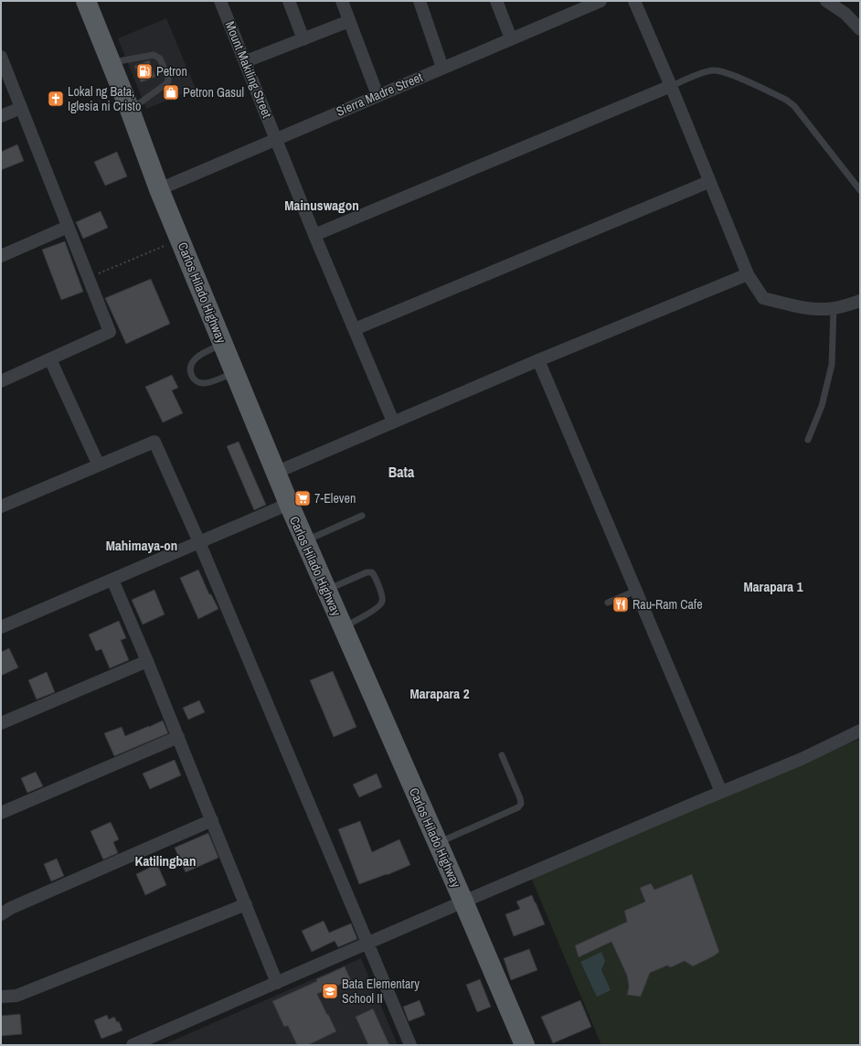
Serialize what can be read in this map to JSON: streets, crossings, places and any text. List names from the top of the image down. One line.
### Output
{"streets":{"main road":["Carlos Hilado Highway"],"street":["Mount Makiling Street","Sierra Madre Street"]},"crossings":[["Mount Makiling Street","Sierra Madre Street"],["Sierra Madre Street","Carlos Hilado Highway"]],"districts":["Mainuswagon","Bata","Mahimaya-on","Marapara 1","Marapara 2","Katilingban"],"places":{"fuel station":["Petron"],"shop":["Petron Gasul"],"church":["Lokal ng Bata, Iglesia ni Cristo"],"supermarket":["7-Eleven"],"restaurant":["Rau-Ram Cafe"],"school or university":["Bata Elementary School II"]}}
